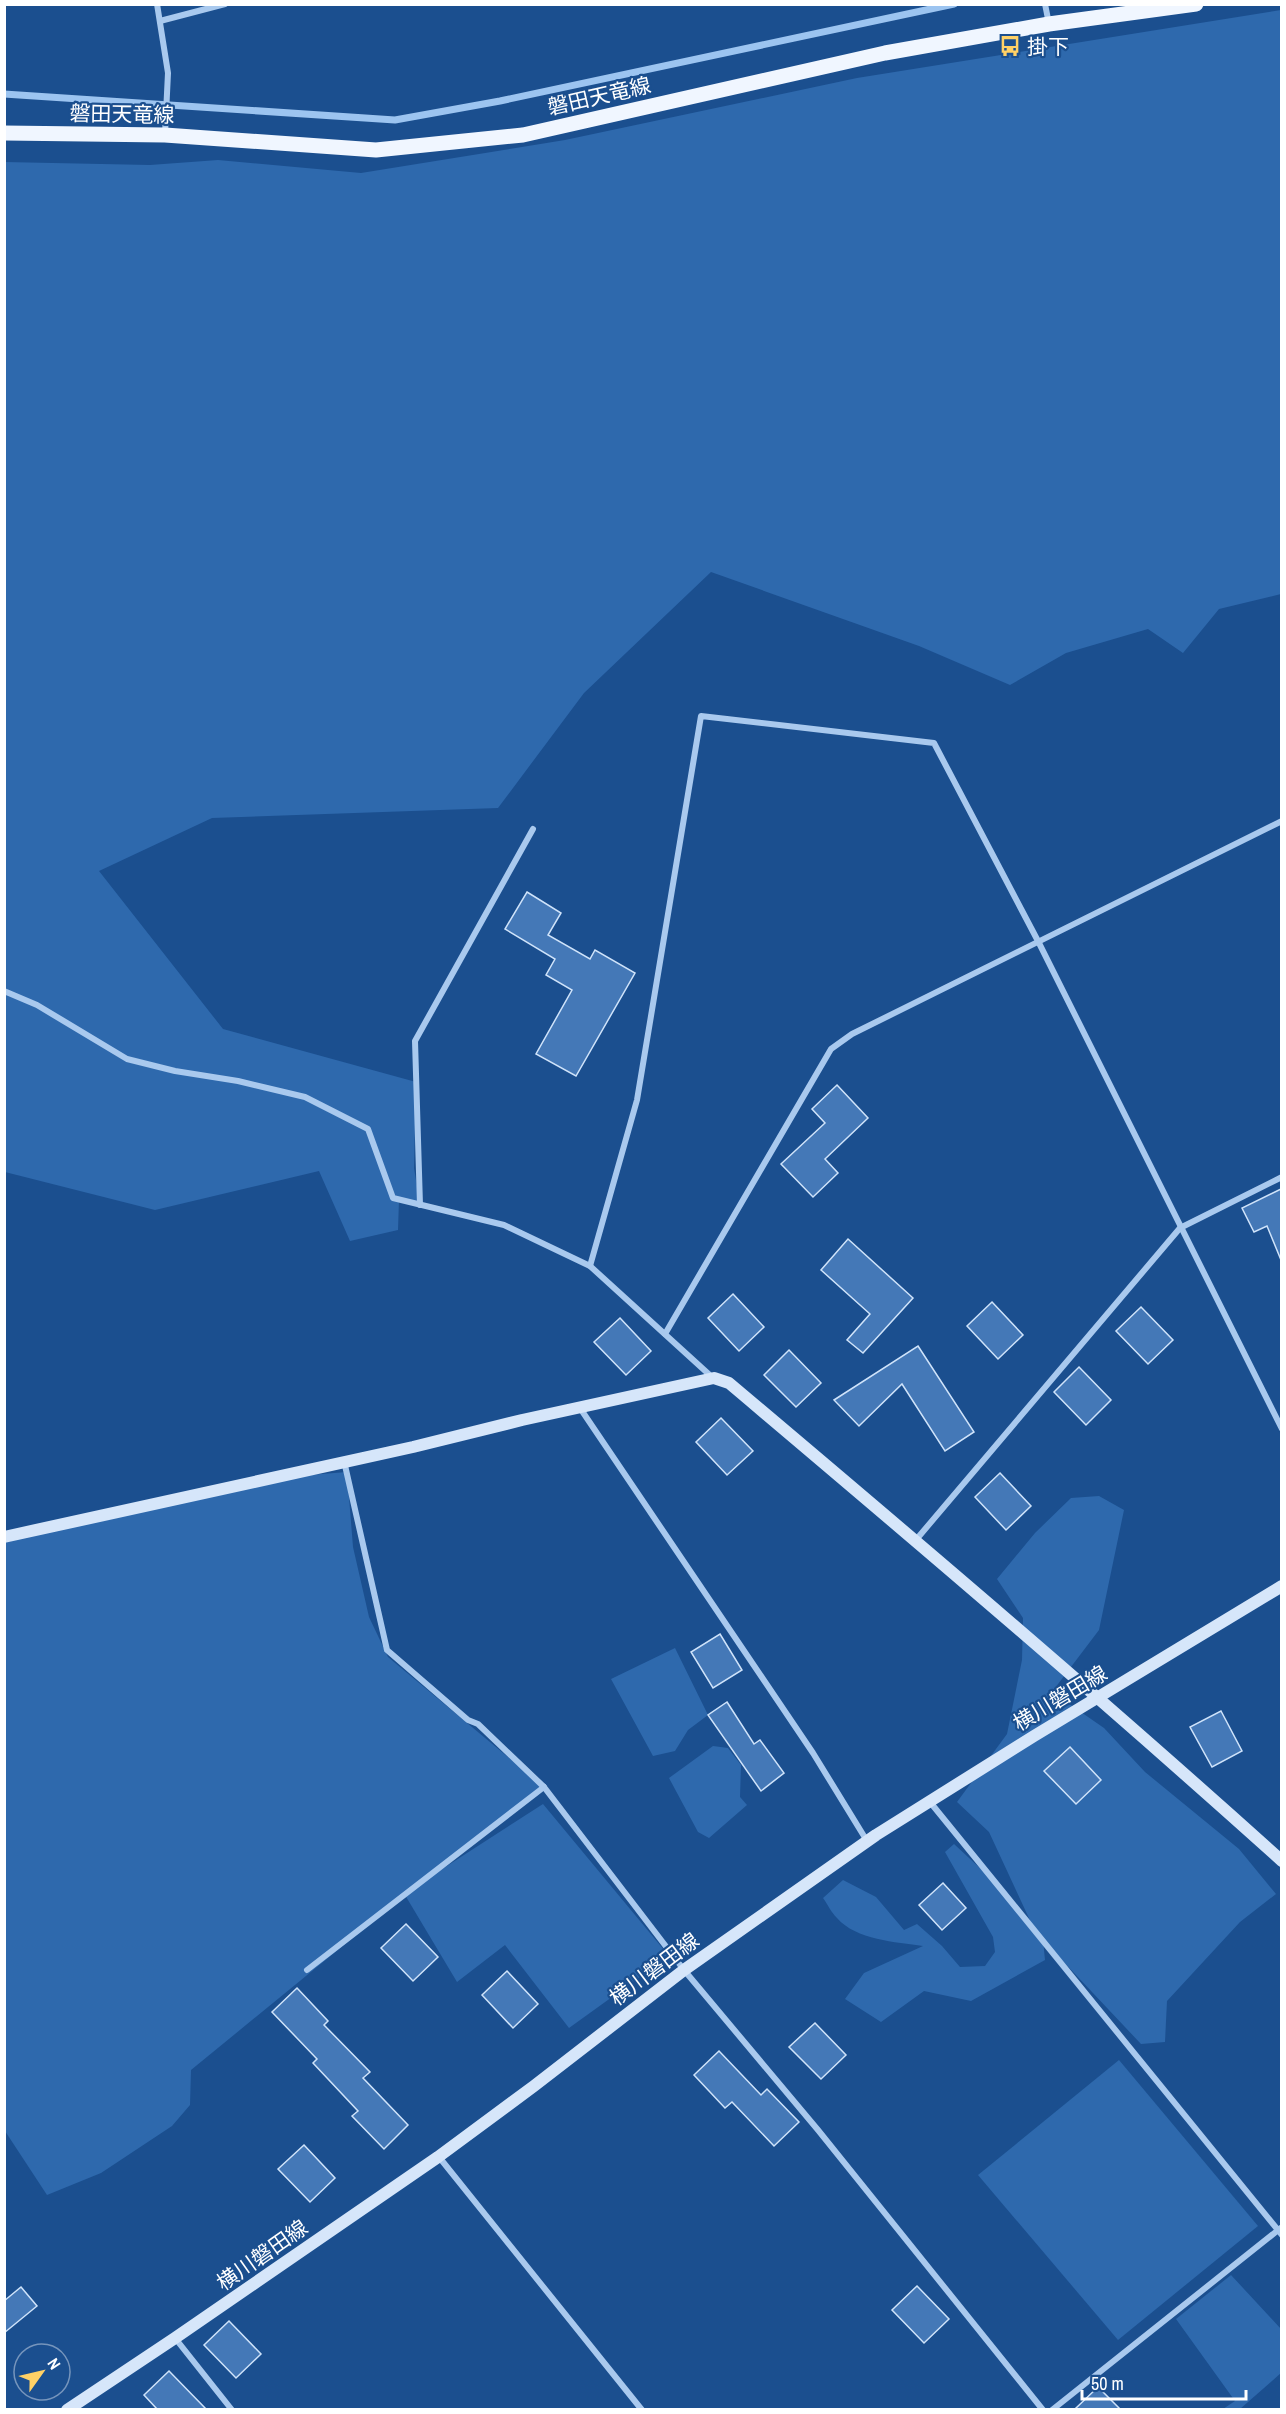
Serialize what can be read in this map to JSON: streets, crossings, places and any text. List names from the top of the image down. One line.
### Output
{"streets":{"main road":["磐田天竜線"],"street":["横川磐田線"]},"places":{"bus stop":["掛下"]},"scale_bar":"50 m","north":"top right"}
